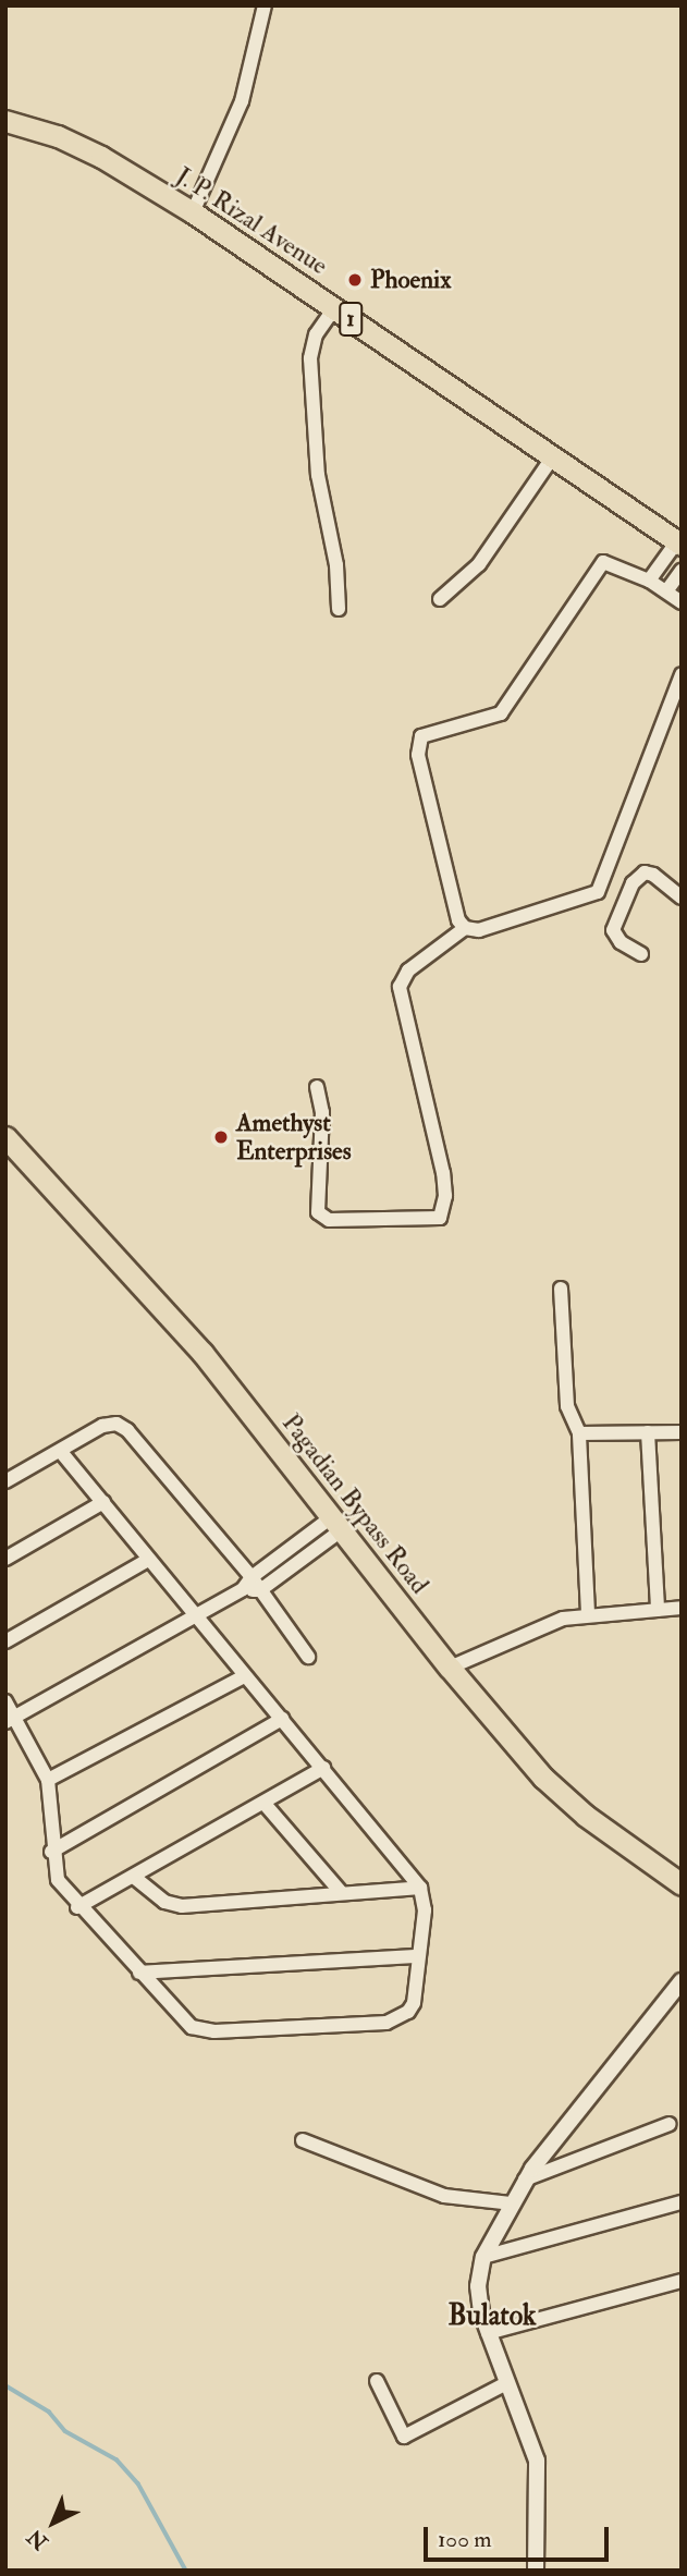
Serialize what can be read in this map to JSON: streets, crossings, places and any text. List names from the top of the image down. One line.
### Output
{"streets":{"main road":["J. P. Rizal Avenue","1","Pagadian Bypass Road"]},"districts":["Bulatok"],"places":["Phoenix","Amethyst Enterprises"],"scale_bar":"100 m","north":"bottom left"}
